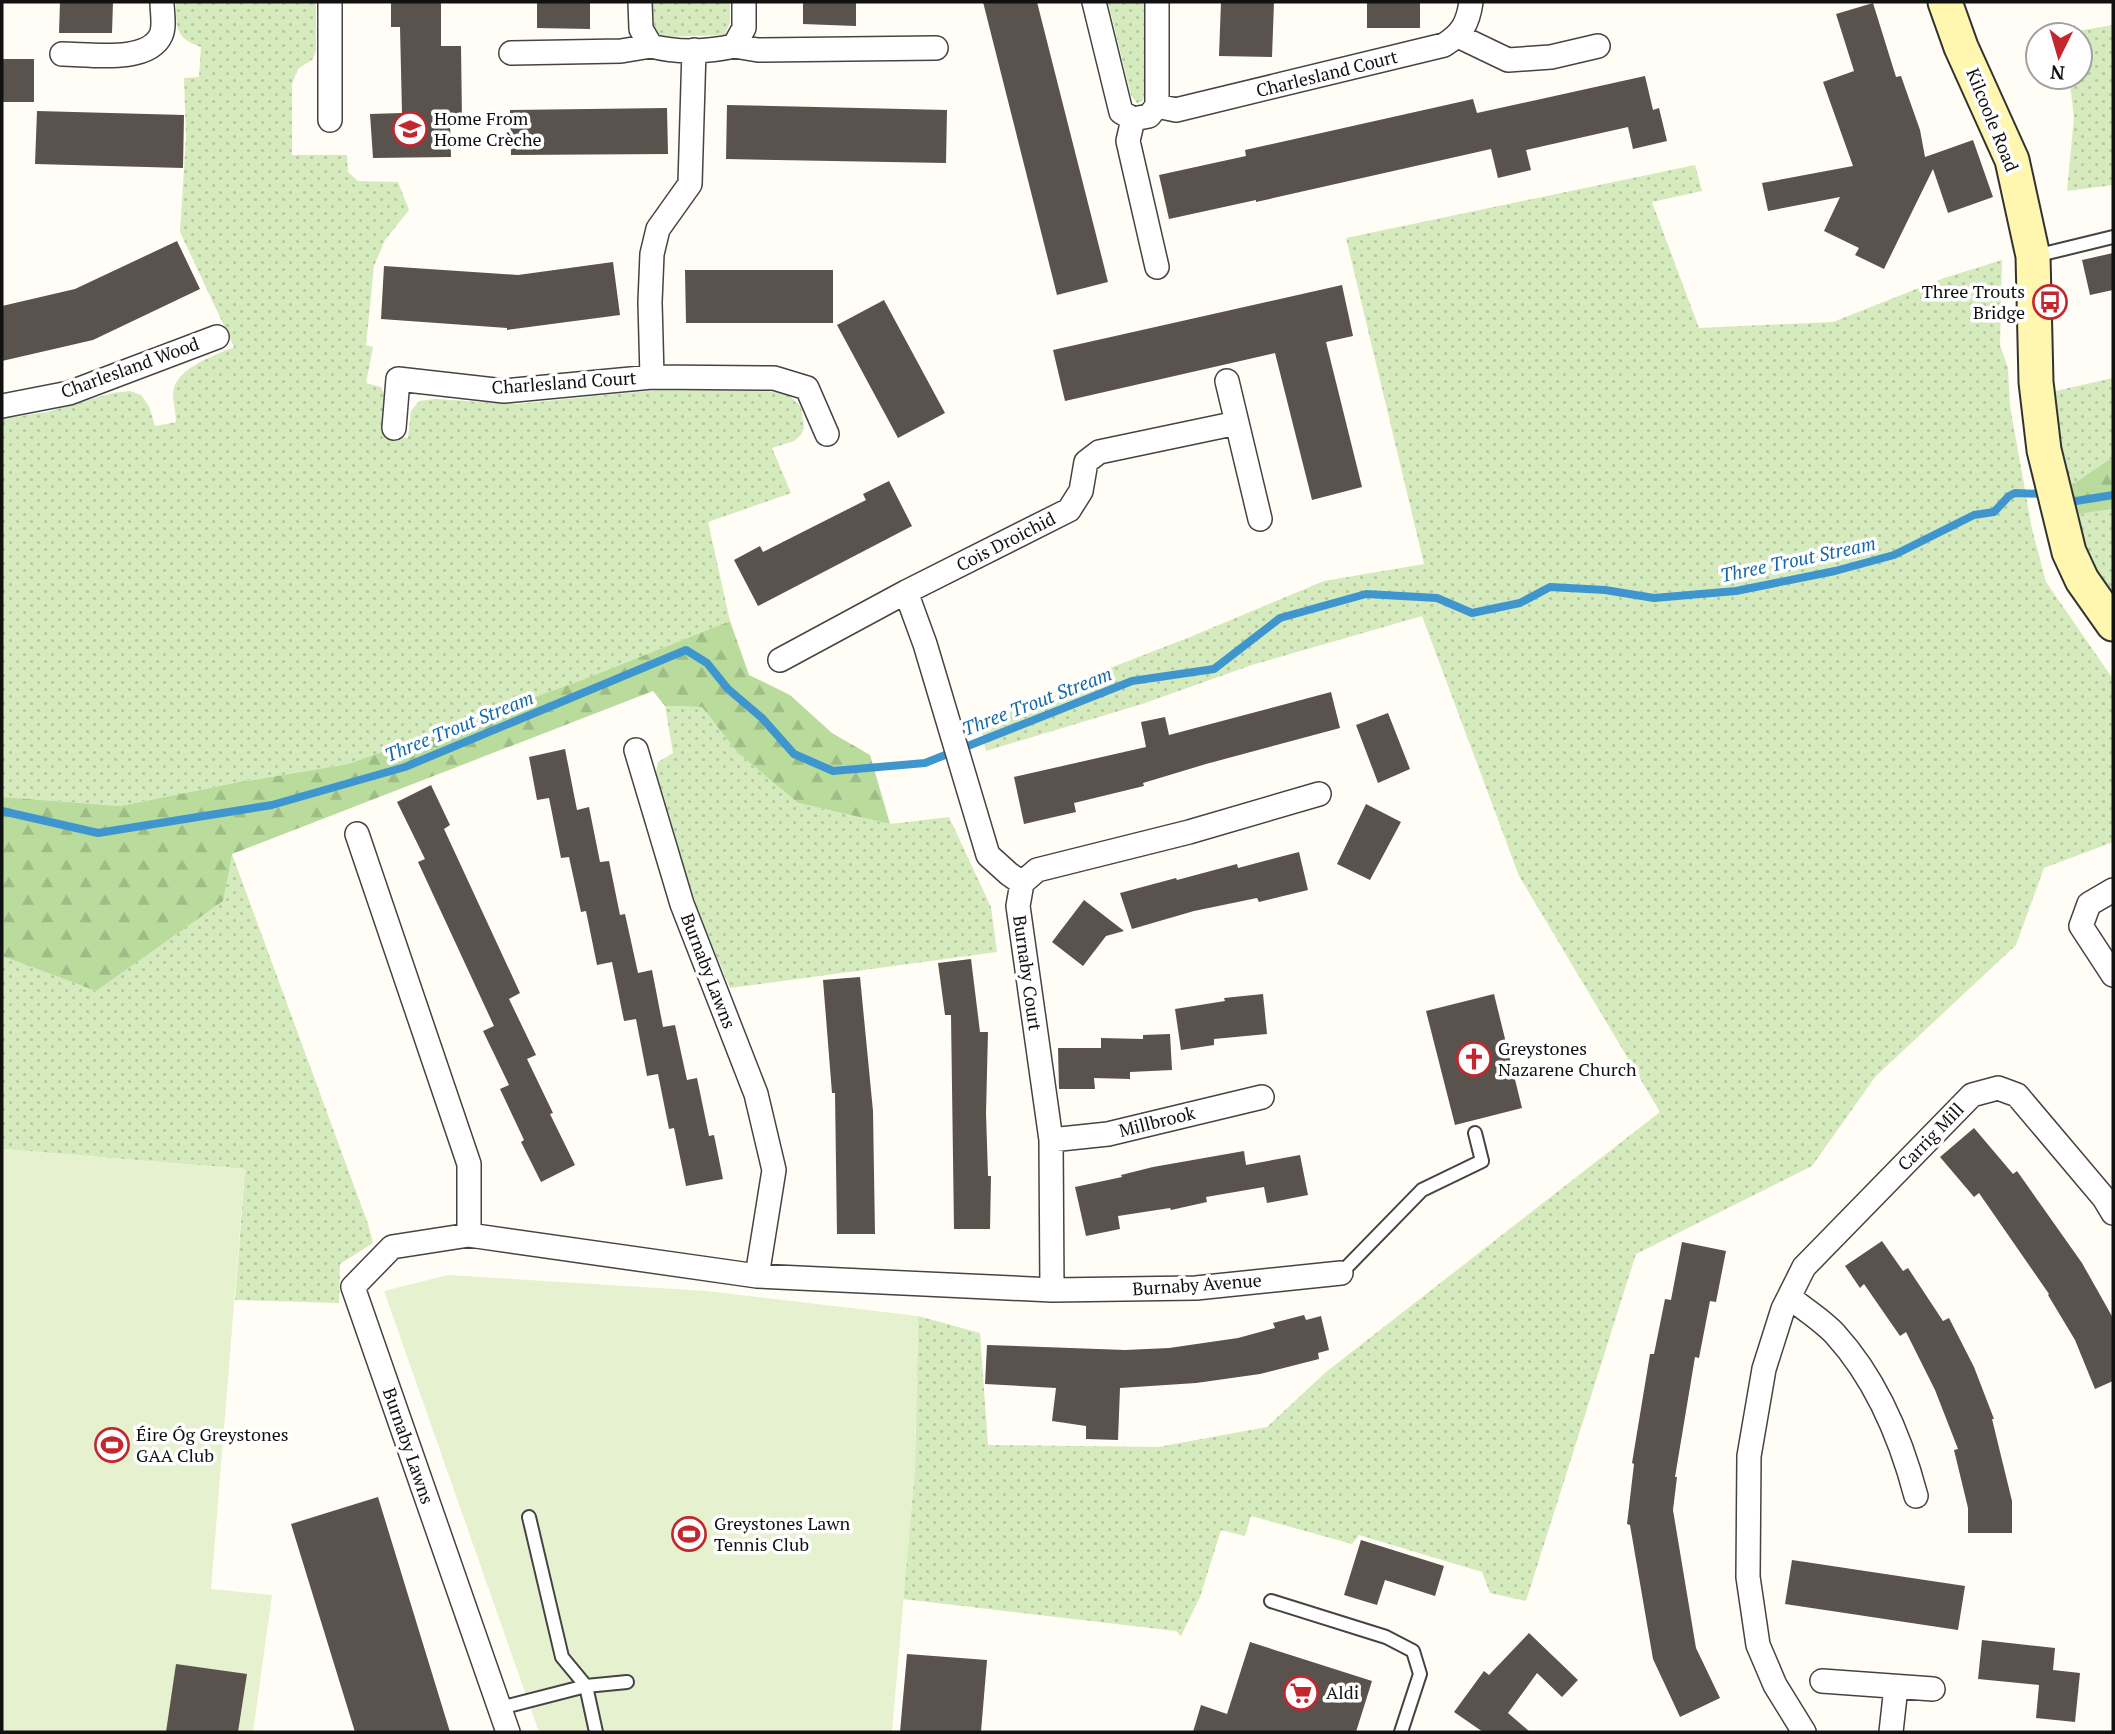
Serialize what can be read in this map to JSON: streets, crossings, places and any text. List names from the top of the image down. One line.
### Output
{"streets":{"main road":["Kilcoole Road"],"street":["Charlesland Court","Charlesland Wood","Cois Droichid","Burnaby Lawns","Burnaby Court","Millbrook","Carrig Mill","Burnaby Avenue"]},"crossings":[["Burnaby Lawns","Burnaby Court"],["Burnaby Lawns","Burnaby Avenue"],["Burnaby Court","Millbrook"],["Burnaby Court","Burnaby Avenue"]],"water":["Three Trout Stream"],"places":{"school or university":["Home From Home Crèche"],"bus stop":["Three Trouts Bridge"],"church":["Greystones Nazarene Church"],"sports":["Éire Óg Greystones GAA Club","Greystones Lawn Tennis Club"],"supermarket":["Aldi"]},"north":"bottom"}
